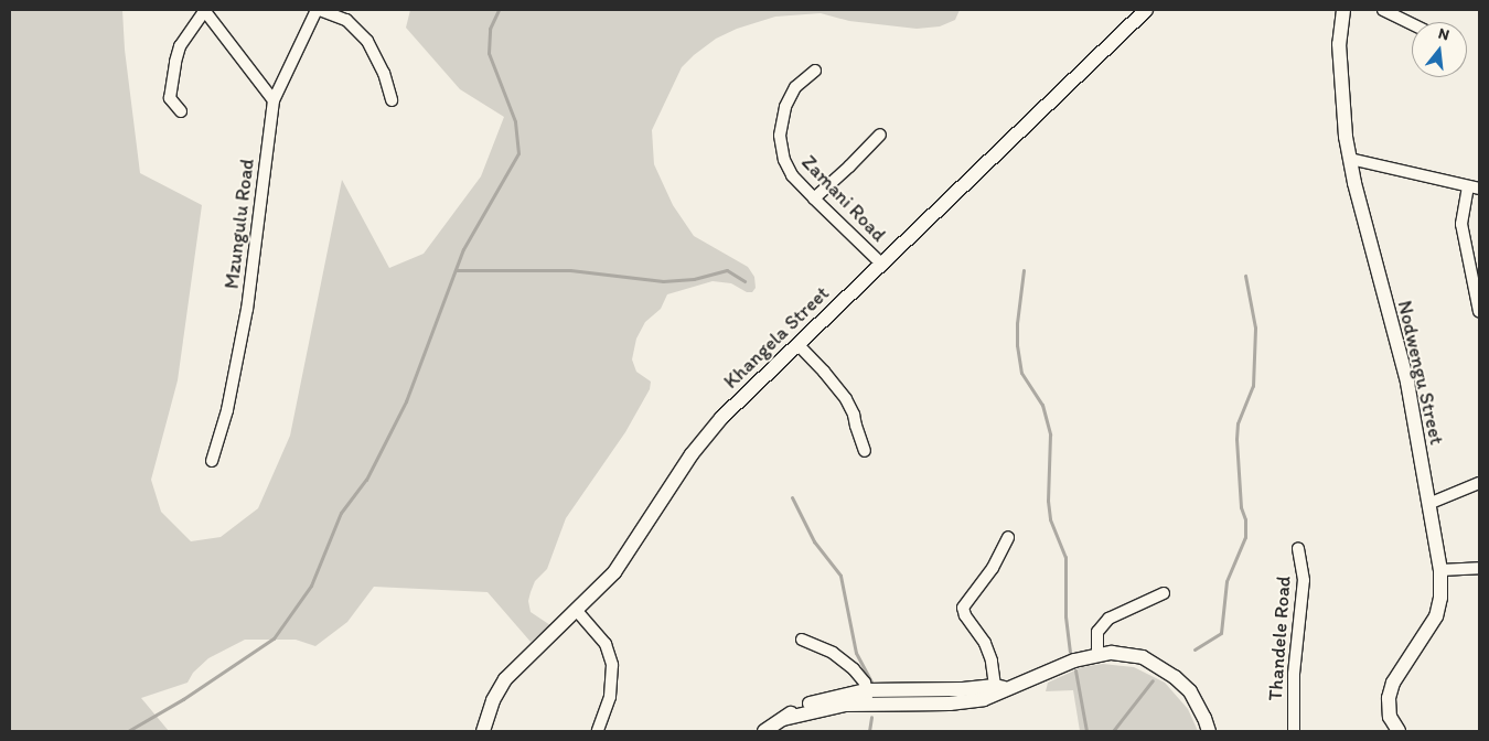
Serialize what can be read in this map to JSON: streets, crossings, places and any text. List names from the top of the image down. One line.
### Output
{"streets":{"street":["Zamani Road","Mzungulu Road","Khangela Street","Nodwengu Street","Thandele Road"]},"crossings":[["Zamani Road","Khangela Street"]],"north":"top"}
